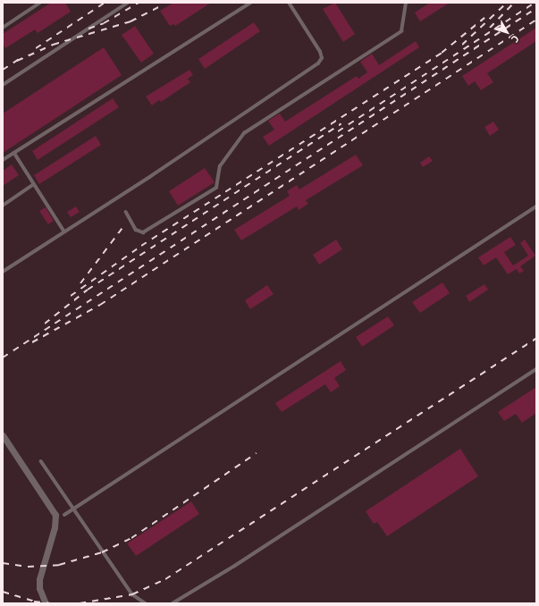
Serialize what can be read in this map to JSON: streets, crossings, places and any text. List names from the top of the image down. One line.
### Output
{"north":"bottom right"}
